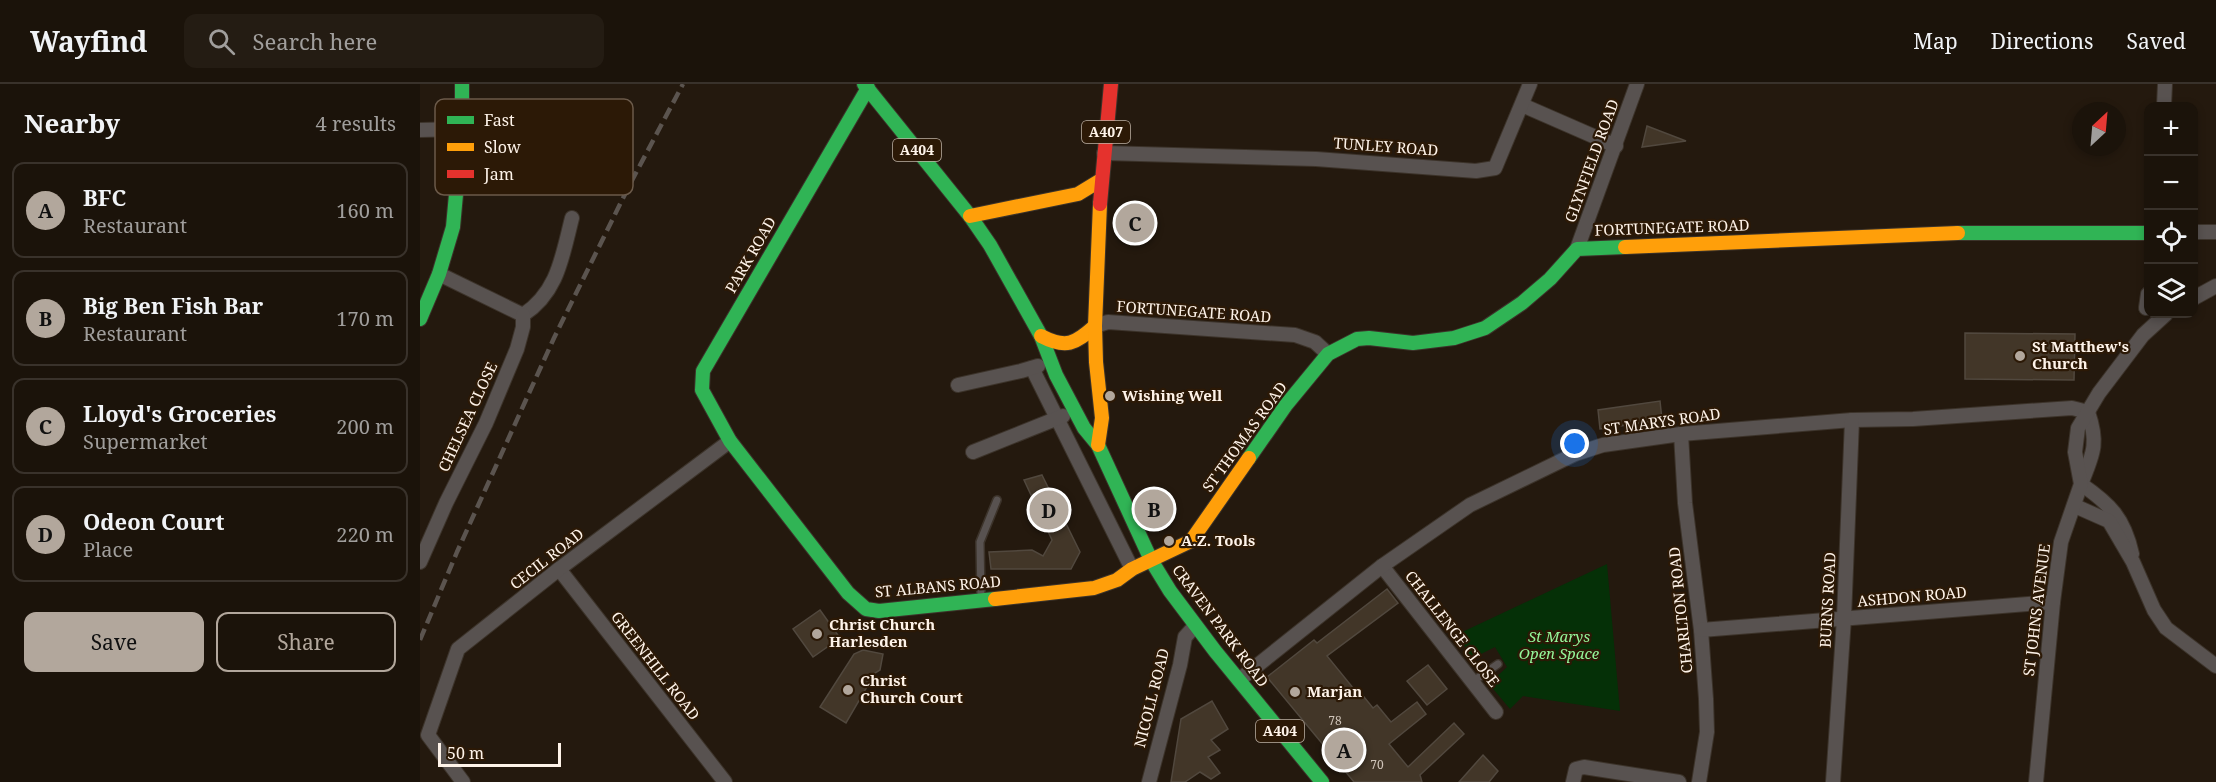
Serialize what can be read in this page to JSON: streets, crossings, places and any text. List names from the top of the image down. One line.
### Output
{"streets":{"street":["A407","TUNLEY ROAD","A404","GLYNFIELD ROAD","FORTUNEGATE ROAD","PARK ROAD","CHELSEA CLOSE","ST MARYS ROAD","ST THOMAS ROAD","CECIL ROAD","ST ALBANS ROAD","ASHDON ROAD","BURNS ROAD","CHARLTON ROAD","ST JOHNS AVENUE","CRAVEN PARK ROAD","CHALLENGE CLOSE","GREENHILL ROAD","NICOLL ROAD"]},"crossings":[["A407","TUNLEY ROAD"],["A404","PARK ROAD"],["A404","CRAVEN PARK ROAD"],["GLYNFIELD ROAD","FORTUNEGATE ROAD"],["FORTUNEGATE ROAD","ST THOMAS ROAD"],["PARK ROAD","CECIL ROAD"],["PARK ROAD","ST ALBANS ROAD"],["ST MARYS ROAD","BURNS ROAD"],["ST MARYS ROAD","CHARLTON ROAD"],["ST MARYS ROAD","ST JOHNS AVENUE"],["ST MARYS ROAD","CRAVEN PARK ROAD"],["ST MARYS ROAD","CHALLENGE CLOSE"],["ST THOMAS ROAD","ST ALBANS ROAD"],["CECIL ROAD","ST ALBANS ROAD"],["CECIL ROAD","GREENHILL ROAD"],["ST ALBANS ROAD","CRAVEN PARK ROAD"],["ASHDON ROAD","BURNS ROAD"],["ASHDON ROAD","CHARLTON ROAD"],["ASHDON ROAD","ST JOHNS AVENUE"],["CRAVEN PARK ROAD","NICOLL ROAD"]],"parks":["St Marys Open Space"],"places":["St Matthew's Church","Wishing Well","A.Z. Tools","Christ Church Harlesden","Christ Church Court","Marjan"],"house_numbers":["78","70"],"legend":["Fast","Slow","Jam"],"scale_bar":"50 m","north":"top right","page":{"header":"Wayfind","search":"Search here","nav":["Map","Directions","Saved"],"heading":["Nearby","4 results"],"map_buttons":["+","−"],"list":[{"mark":"A","name":"BFC","note":"Restaurant","value":"160 m"},{"mark":"B","name":"Big Ben Fish Bar","note":"Restaurant","value":"170 m"},{"mark":"C","name":"Lloyd's Groceries","note":"Supermarket","value":"200 m"},{"mark":"D","name":"Odeon Court","note":"Place","value":"220 m"}],"pins":["C","B","D","A"],"buttons":["Save","Share"],"scale":"50 m"}}
